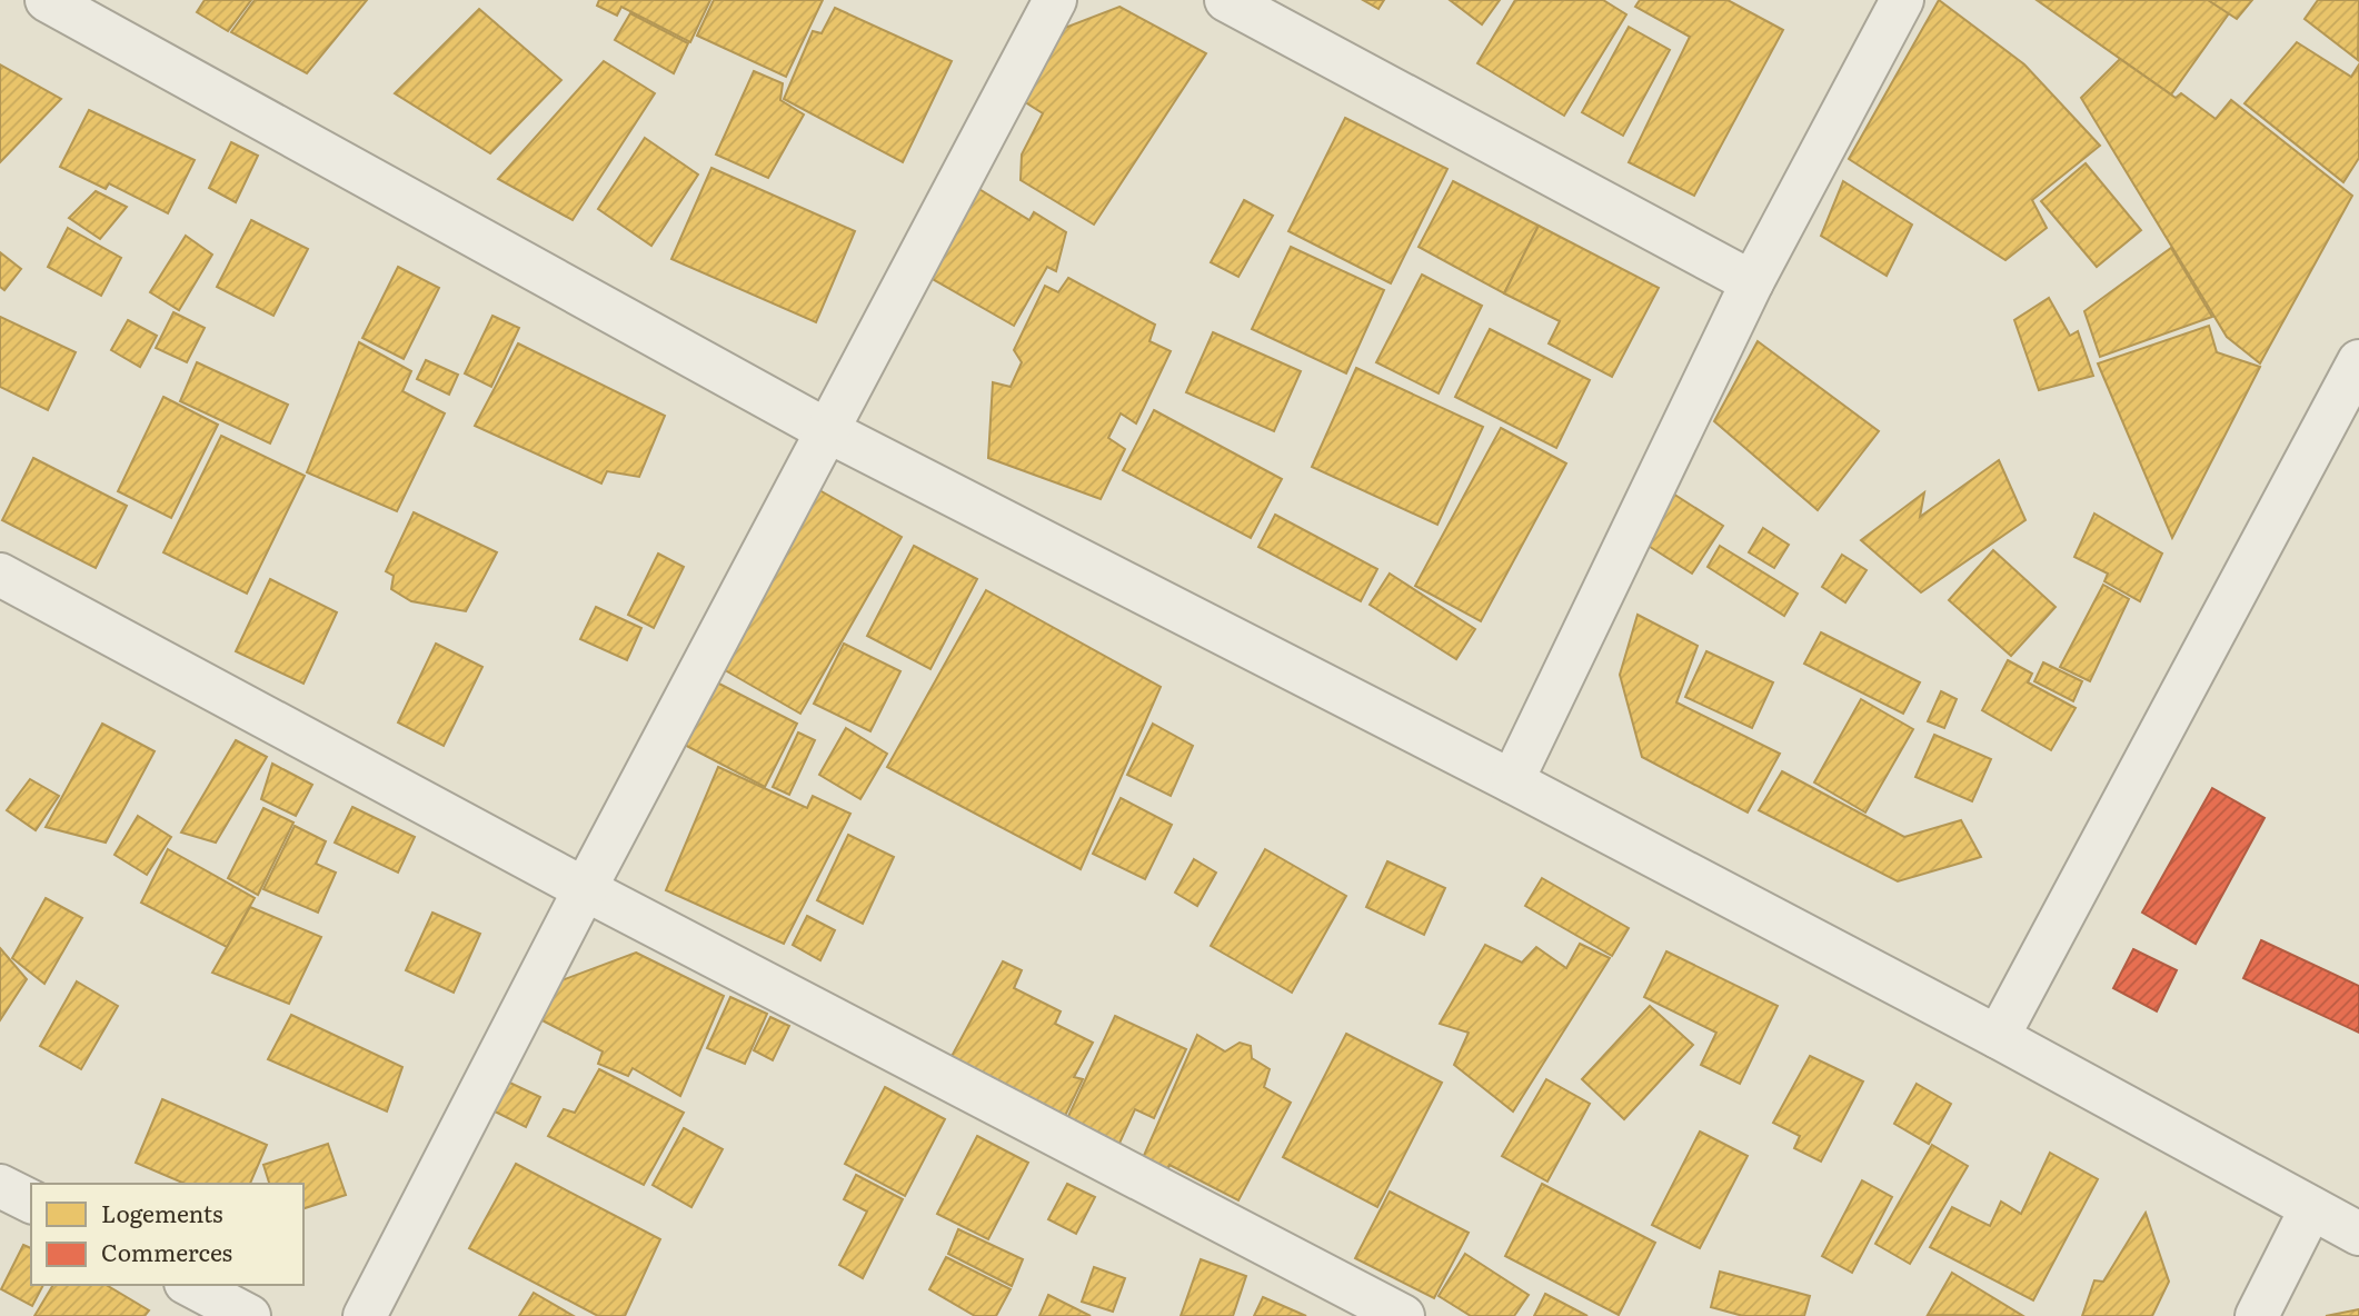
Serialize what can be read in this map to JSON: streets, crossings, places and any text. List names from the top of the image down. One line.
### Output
{"legend":["Logements","Commerces"]}
